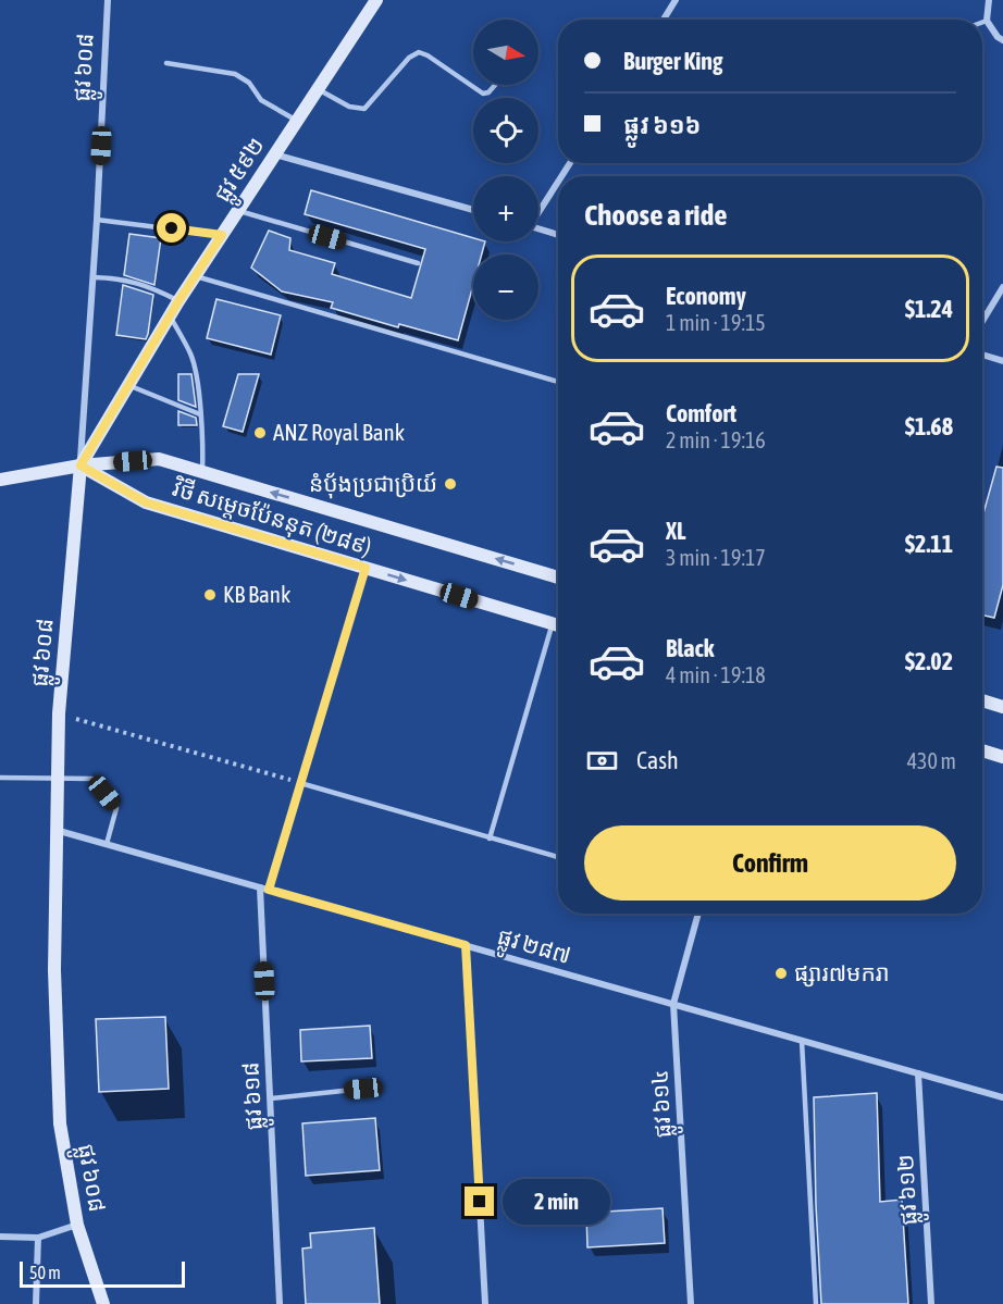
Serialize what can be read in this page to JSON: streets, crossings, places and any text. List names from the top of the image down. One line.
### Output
{"streets":{"street":["ផ្លូវ ៦០៨","ផ្លូវ ៥៩២","វិថី សម្តេចប៉ែននុត (២៨៩)","ផ្លូវ ២៨៧","ផ្លូវ ៦១៨","ផ្លូវ ៦១៤","ផ្លូវ ៦១២"]},"crossings":[["ផ្លូវ ៦០៨","ផ្លូវ ៥៩២"],["ផ្លូវ ៦០៨","វិថី សម្តេចប៉ែននុត (២៨៩)"],["ផ្លូវ ៦០៨","ផ្លូវ ២៨៧"],["ផ្លូវ ៥៩២","វិថី សម្តេចប៉ែននុត (២៨៩)"],["ផ្លូវ ២៨៧","ផ្លូវ ៦១៨"],["ផ្លូវ ២៨៧","ផ្លូវ ៦១៤"],["ផ្លូវ ២៨៧","ផ្លូវ ៦១២"]],"places":["ANZ Royal Bank","នំបុ័ងប្រជាប្រិយ៍","KB Bank","ផ្សារ៧មករា"],"scale_bar":"50 m","north":"right","page":{"map_buttons":["+","−"],"banner":["Burger King","ផ្លូវ ៦១៦"],"heading":"Choose a ride","list":[{"name":"Economy","note":"1 min · 19:15","value":"$1.24"},{"name":"Comfort","note":"2 min · 19:16","value":"$1.68"},{"name":"XL","note":"3 min · 19:17","value":"$2.11"},{"name":"Black","note":"4 min · 19:18","value":"$2.02"}],"pay":["Cash","430 m"],"buttons":"Confirm","bubble":"2 min","scale":"50 m"}}
